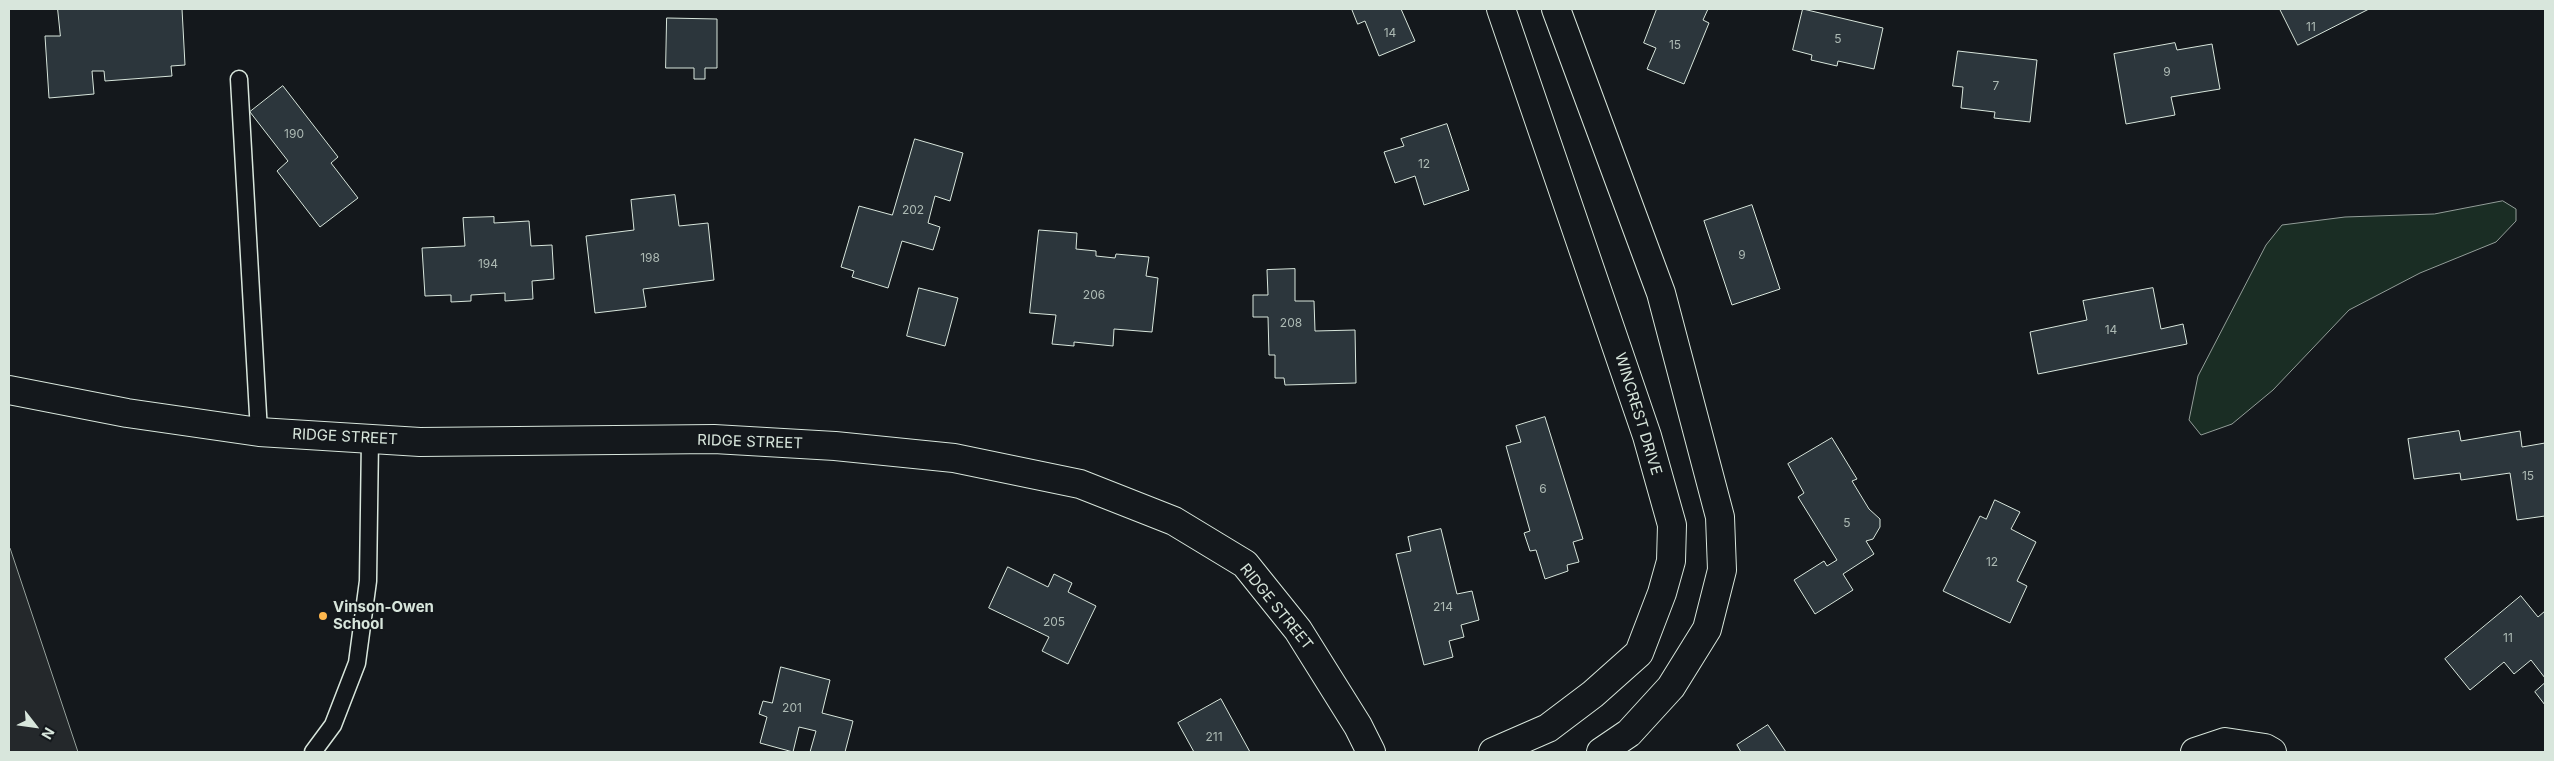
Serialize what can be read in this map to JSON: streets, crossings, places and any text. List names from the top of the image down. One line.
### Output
{"streets":{"street":["WINCREST DRIVE","RIDGE STREET"]},"places":["Vinson-Owen School"],"house_numbers":["11","14","5","15","9","7","190","12","202","9","198","194","206","208","14","15","6","5","12","214","205","11","201","211"],"north":"bottom right"}
